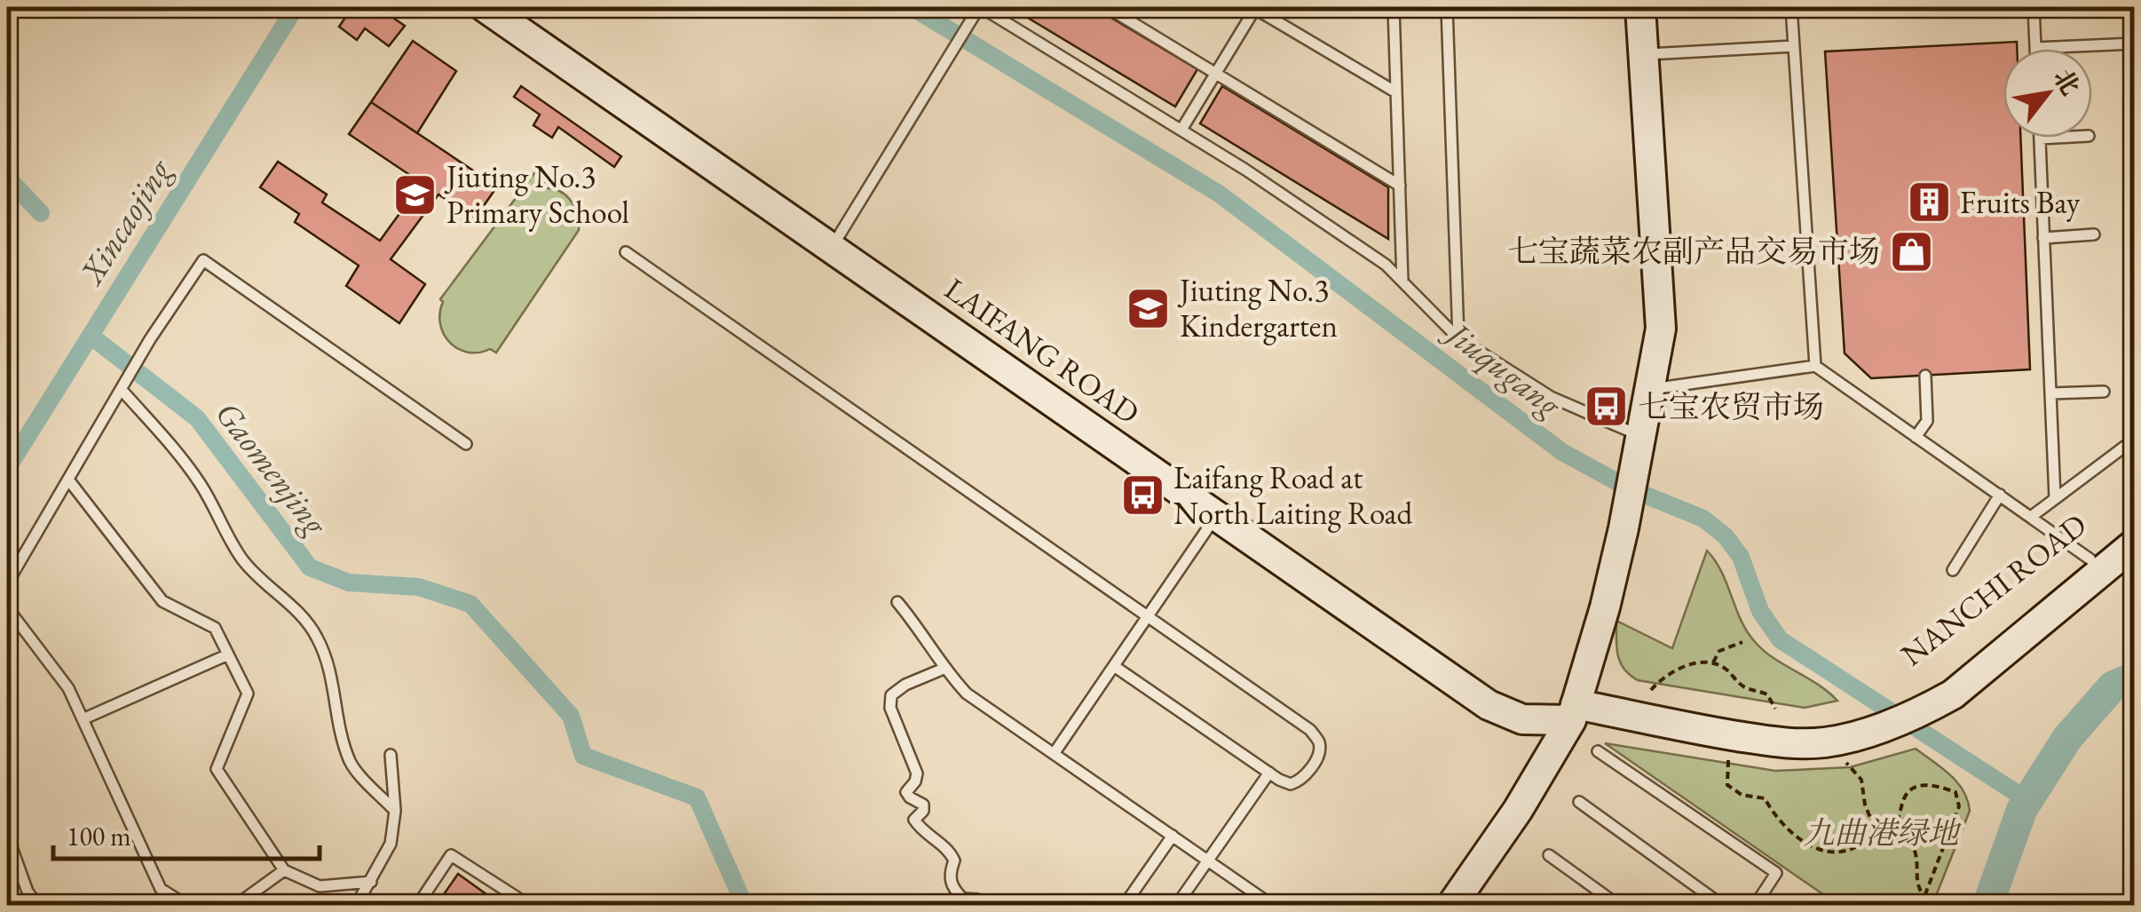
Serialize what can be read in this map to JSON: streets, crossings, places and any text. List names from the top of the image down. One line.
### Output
{"streets":{"street":["LAIFANG ROAD","NANCHI ROAD"]},"crossings":[["LAIFANG ROAD","NANCHI ROAD"]],"water":["Xincaojing","Jiuqugang","Gaomenjing"],"parks":["九曲港绿地"],"places":{"school or university":["Jiuting No.3 Primary School","Jiuting No.3 Kindergarten"],"building":["Fruits Bay"],"shop":["七宝蔬菜农副产品交易市场"],"bus stop":["七宝农贸市场","Laifang Road at North Laiting Road"]},"scale_bar":"100 m","north":"top right"}
